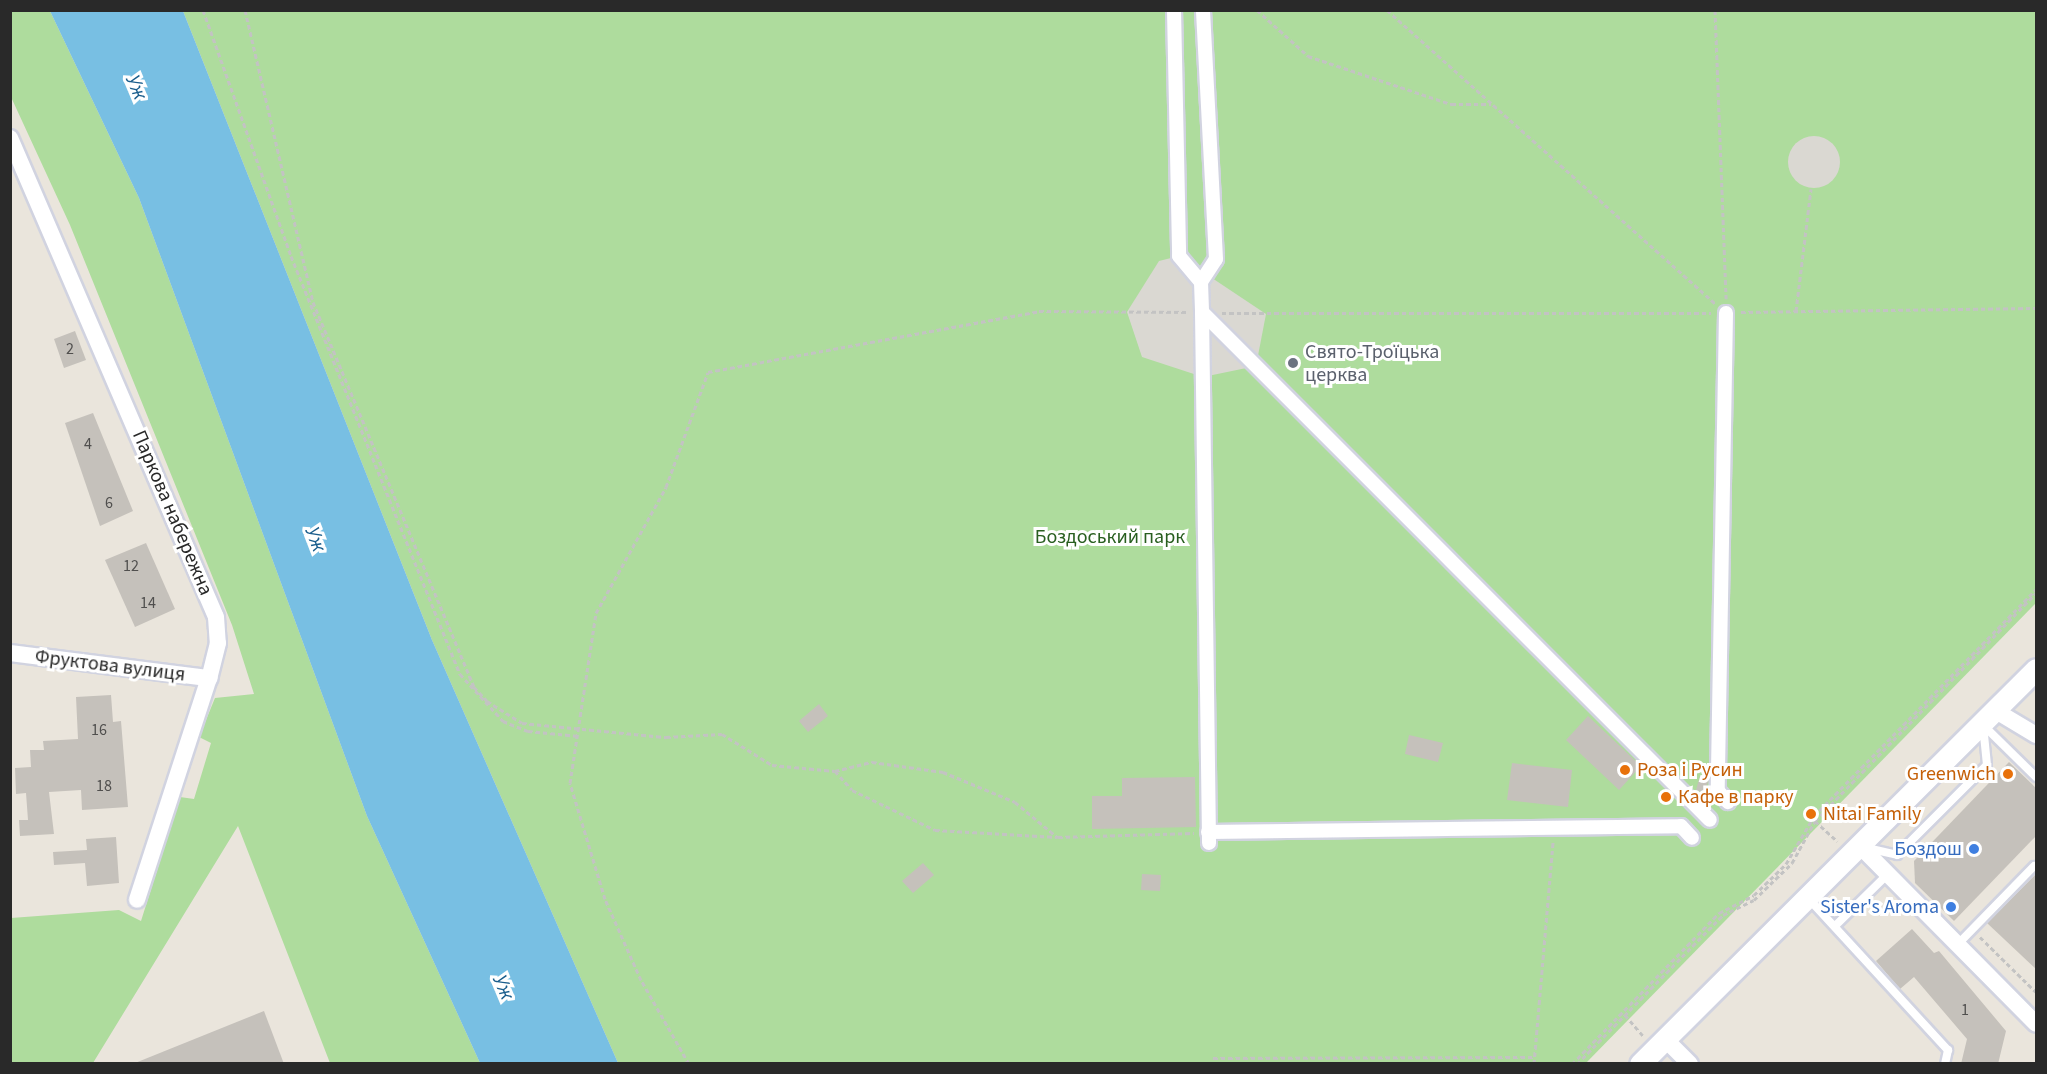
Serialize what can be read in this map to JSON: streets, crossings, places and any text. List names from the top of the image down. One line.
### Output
{"streets":{"street":["Паркова набережна","Фруктова вулиця"]},"crossings":[["Паркова набережна","Фруктова вулиця"]],"water":["Уж"],"parks":["Боздоський парк"],"places":["Свято-Троїцька церква","Роза і Русин","Greenwich","Кафе в парку","Nitai Family","Боздош","Sister's Aroma"],"house_numbers":["2","4","6","12","14","16","18","1"]}
